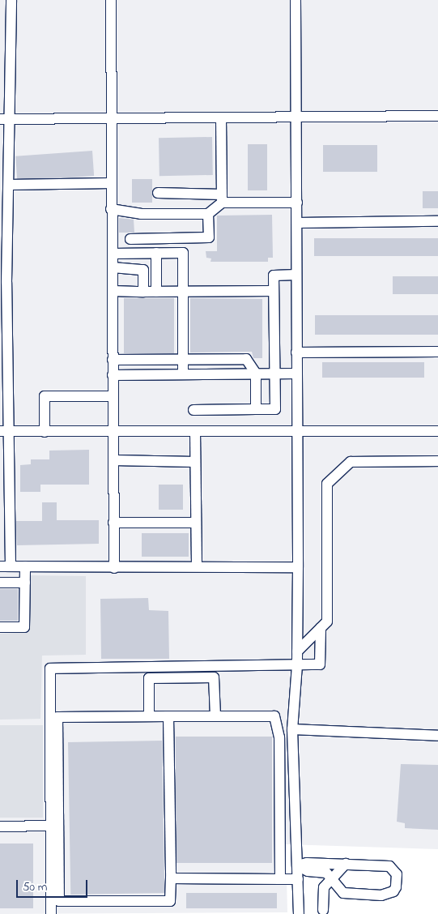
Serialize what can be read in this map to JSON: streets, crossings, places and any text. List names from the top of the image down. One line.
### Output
{"scale_bar":"50 m"}
